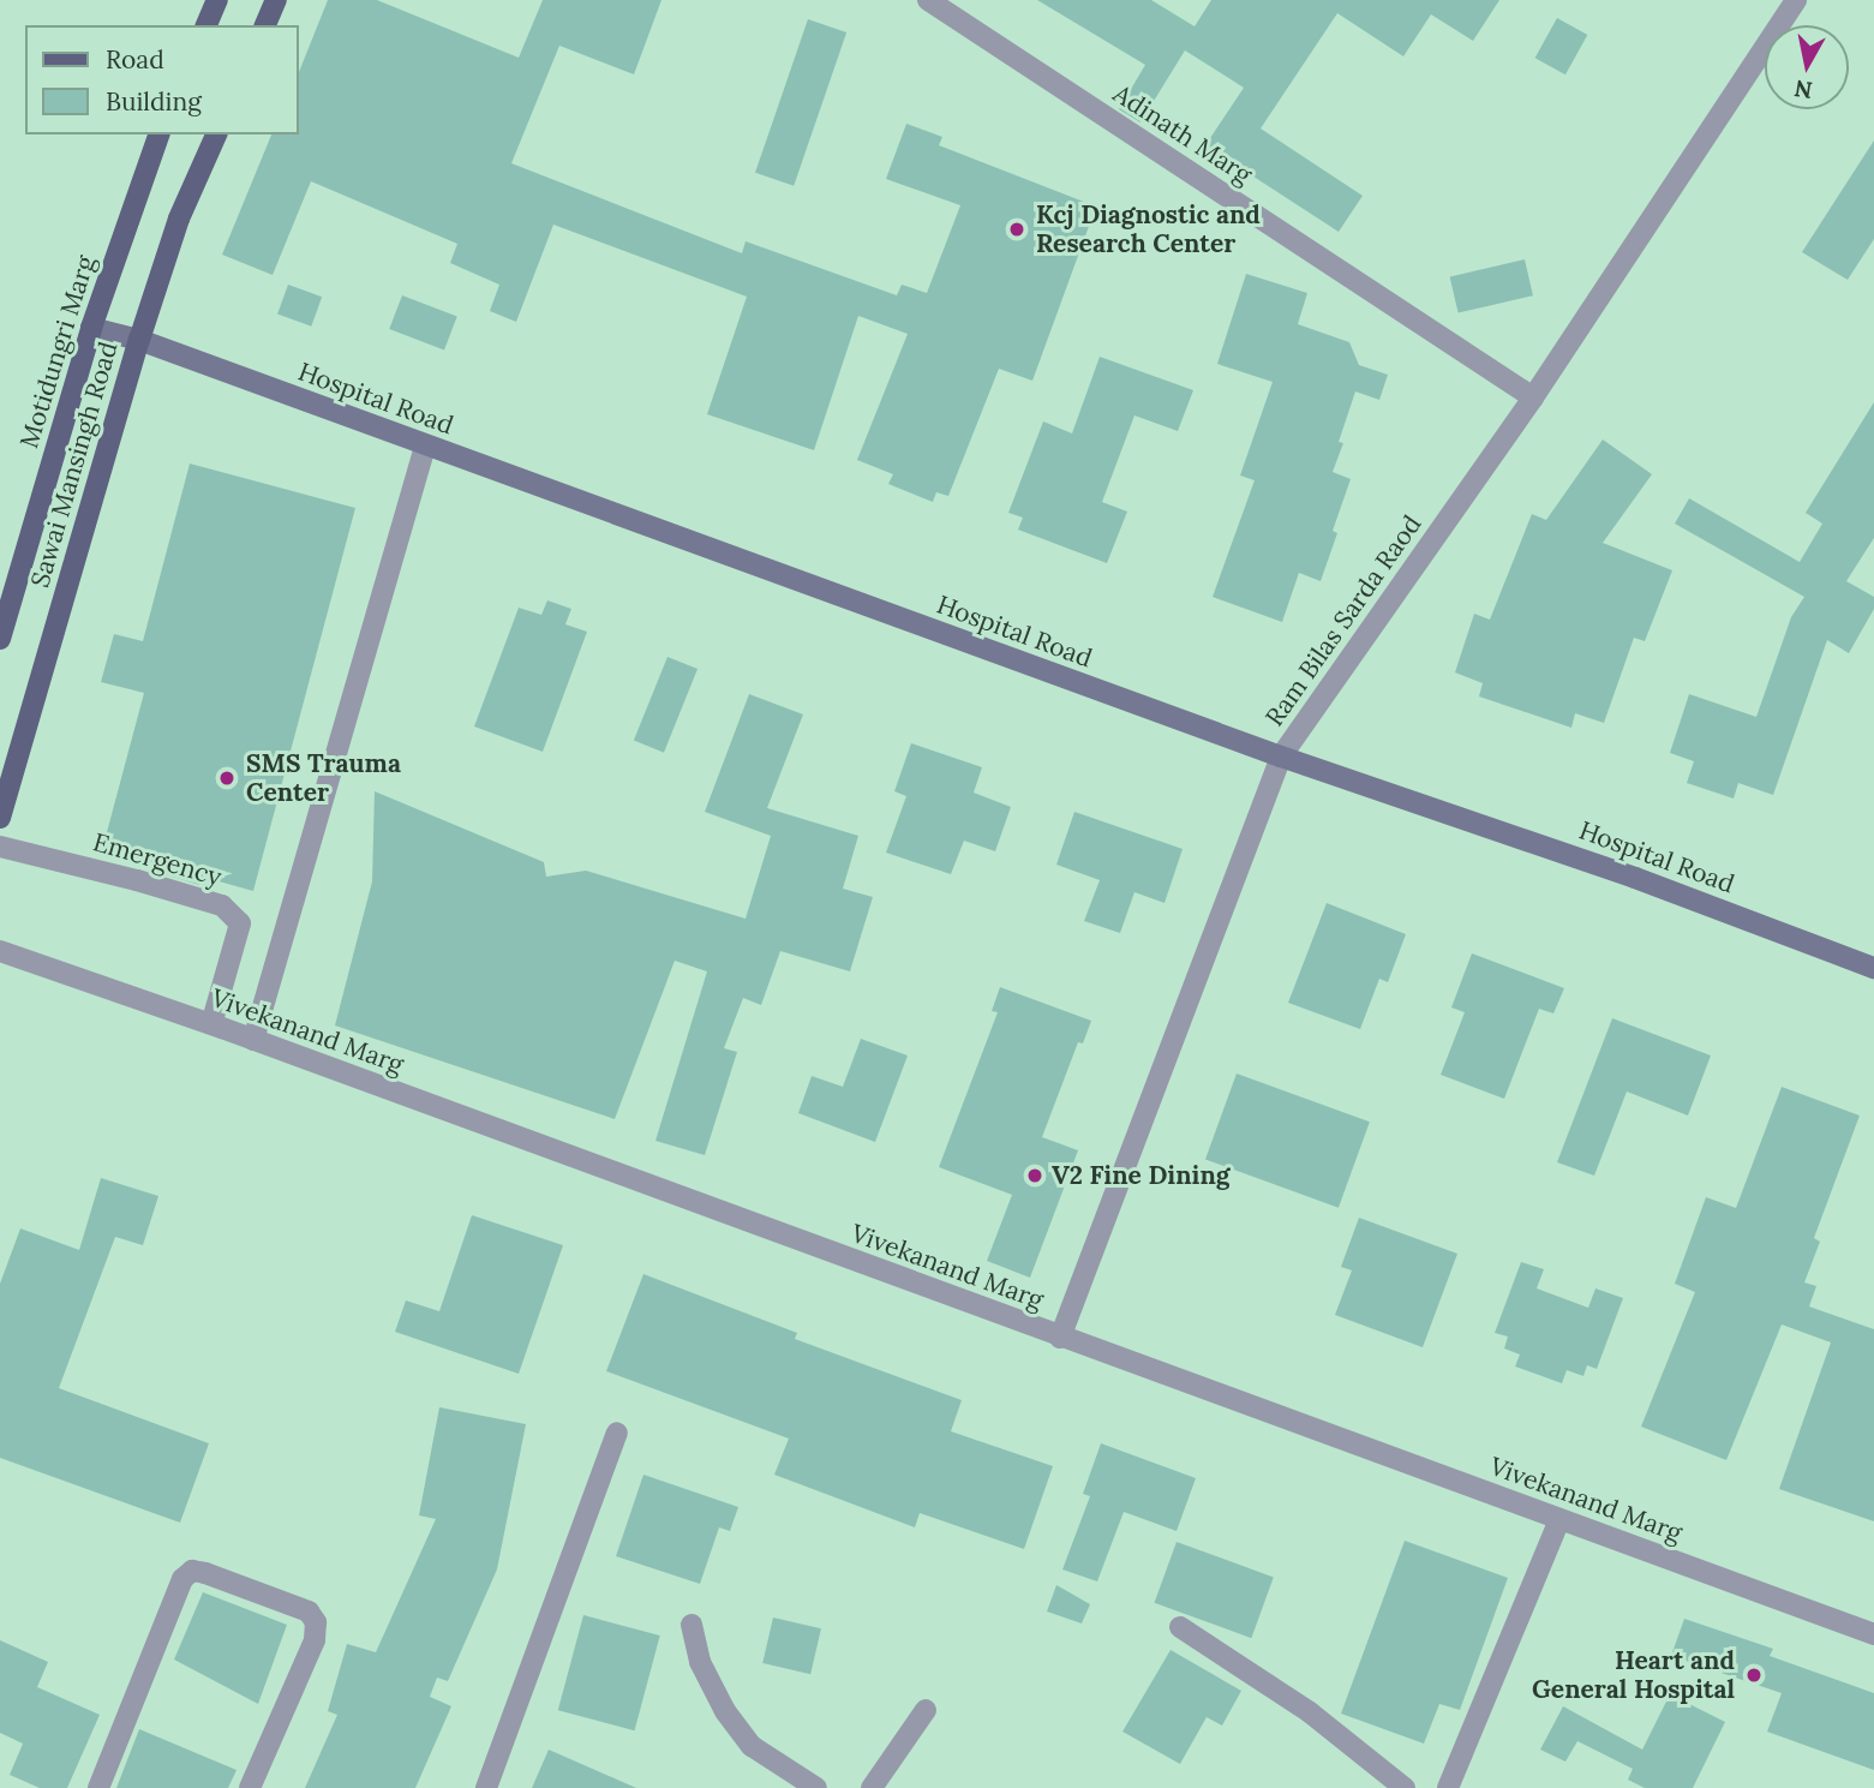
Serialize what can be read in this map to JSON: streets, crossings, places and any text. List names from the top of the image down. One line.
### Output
{"streets":{"main road":["Motidungri Marg","Sawai Mansingh Road"],"street":["Adinath Marg","Hospital Road","Ram Bilas Sarda Raod","Emergency","Vivekanand Marg"]},"crossings":[["Adinath Marg","Ram Bilas Sarda Raod"],["Motidungri Marg","Hospital Road"],["Hospital Road","Sawai Mansingh Road"],["Hospital Road","Ram Bilas Sarda Raod"],["Ram Bilas Sarda Raod","Vivekanand Marg"],["Emergency","Vivekanand Marg"]],"places":["Kcj Diagnostic and Research Center","SMS Trauma Center","V2 Fine Dining","Heart and General Hospital"],"legend":["Road","Building"],"north":"bottom"}
